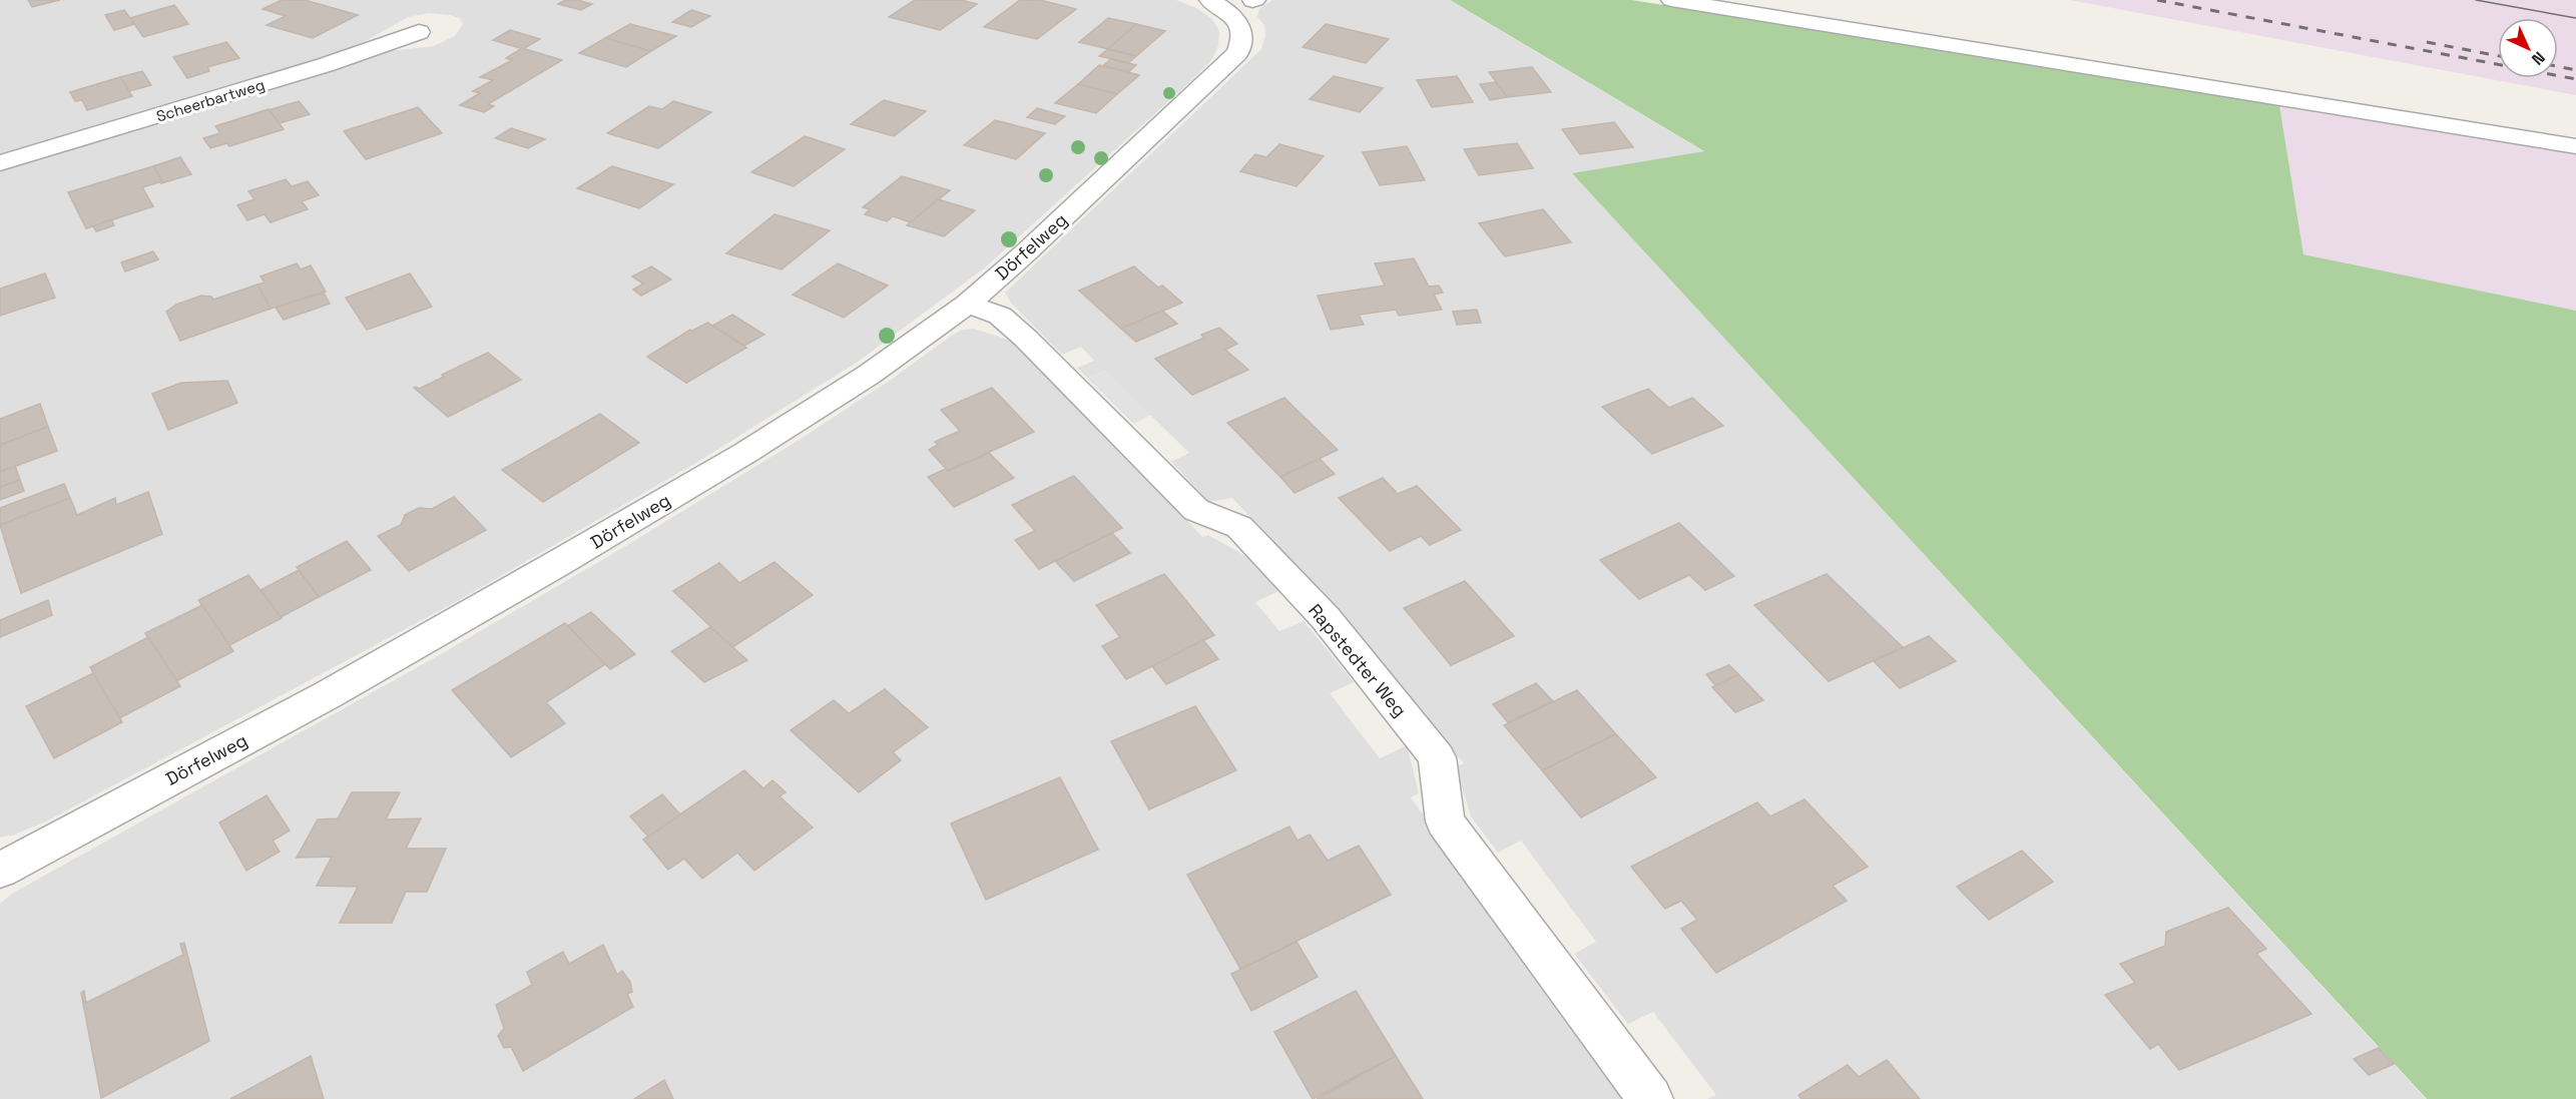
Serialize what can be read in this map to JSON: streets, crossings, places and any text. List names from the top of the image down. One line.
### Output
{"streets":{"street":["Scheerbartweg","Dörfelweg","Rapstedter Weg"]},"crossings":[["Dörfelweg","Rapstedter Weg"]],"north":"bottom right"}
